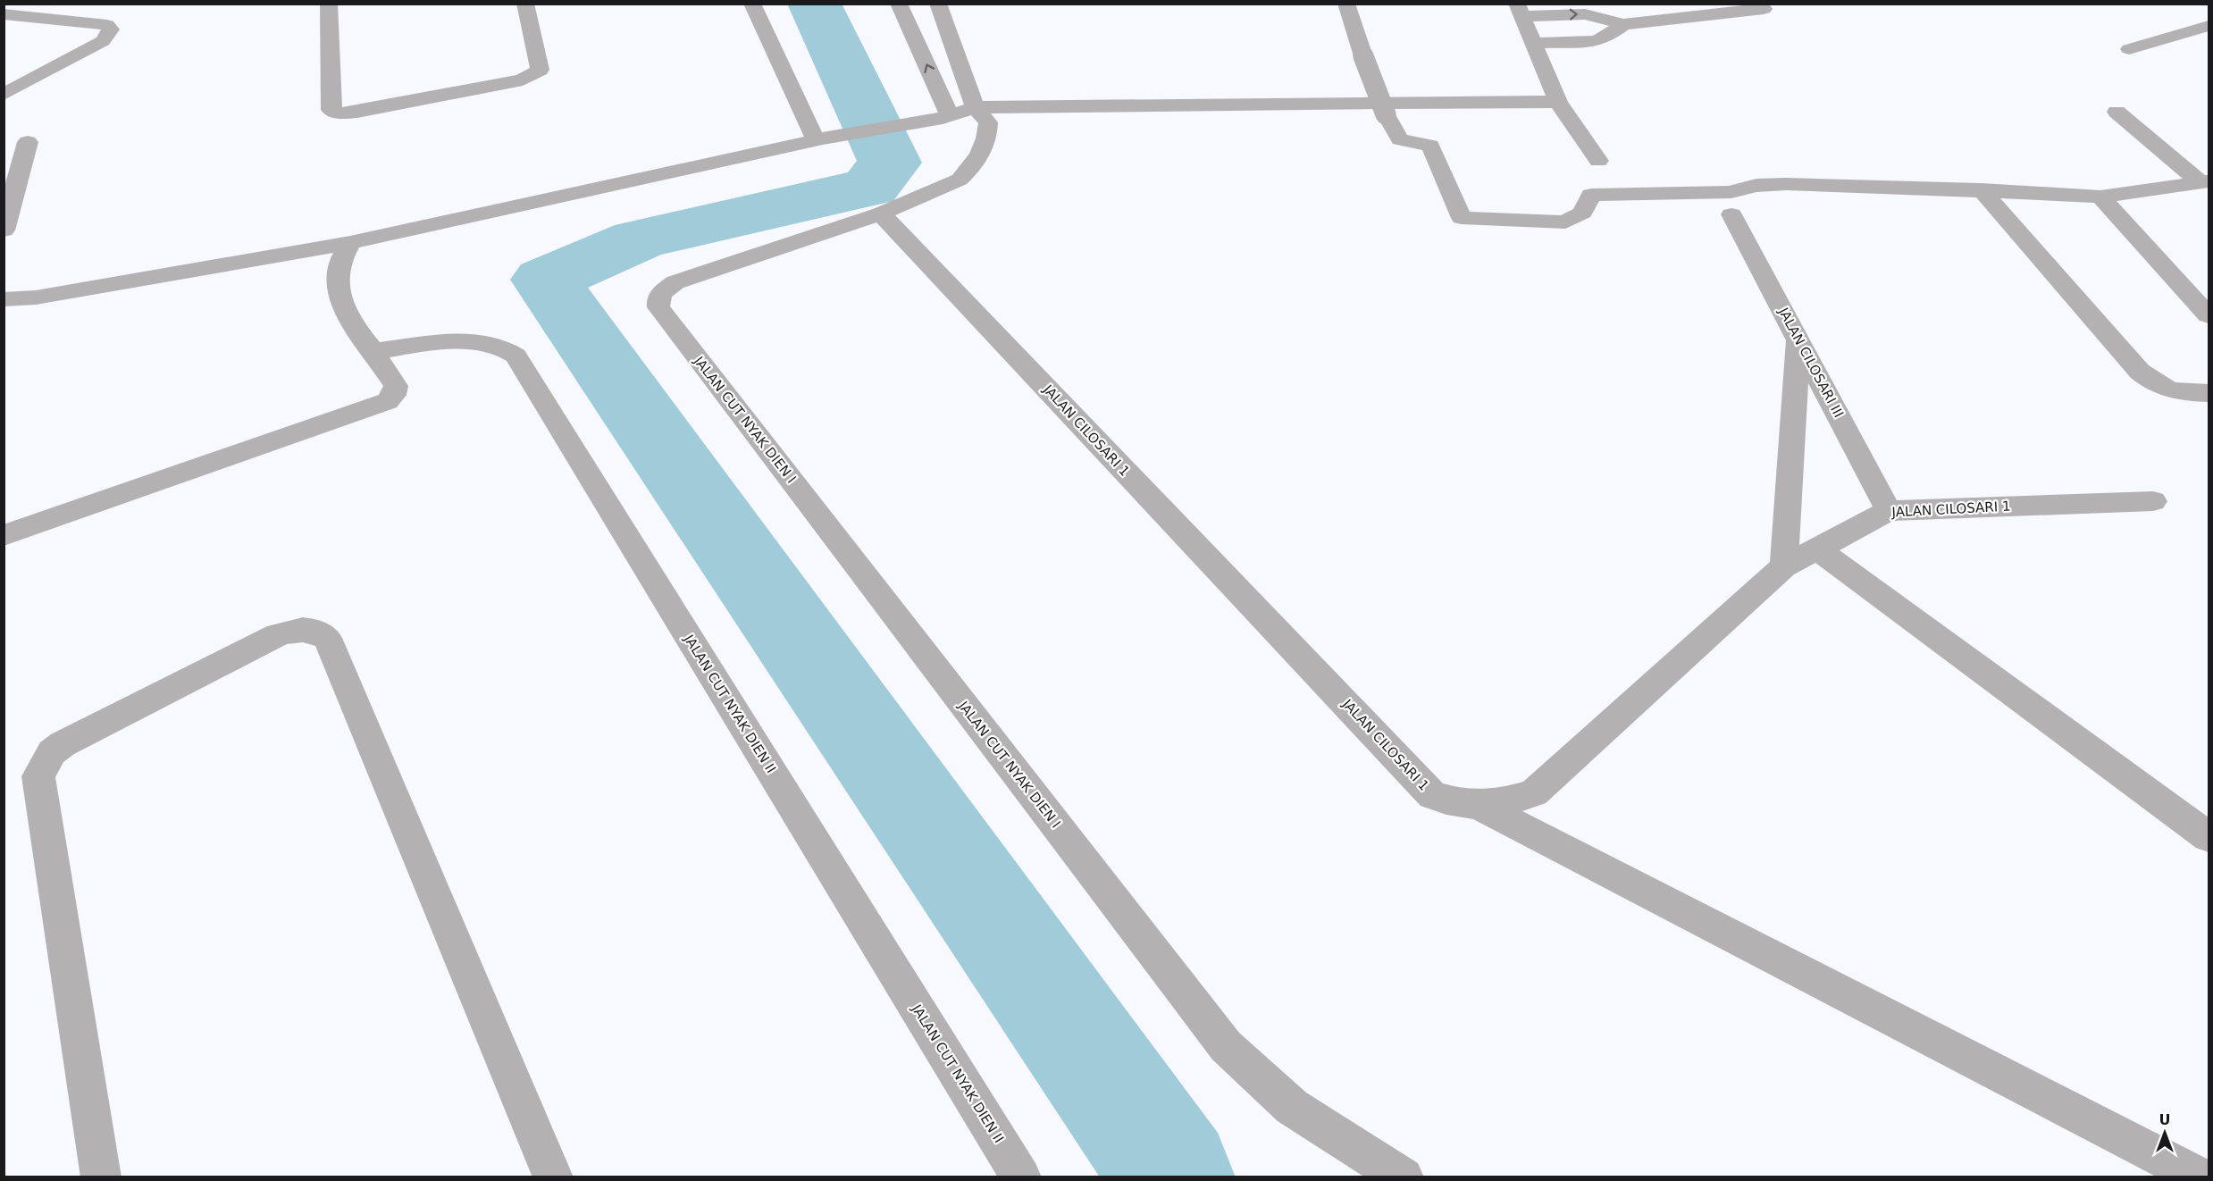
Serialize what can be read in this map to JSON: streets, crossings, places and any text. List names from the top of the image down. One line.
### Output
{"streets":{"street":["JALAN CILOSARI III","JALAN CUT NYAK DIEN I","JALAN CILOSARI 1","JALAN CUT NYAK DIEN II"]},"crossings":[["JALAN CILOSARI III","JALAN CILOSARI 1"],["JALAN CUT NYAK DIEN I","JALAN CILOSARI 1"]],"north":"top"}
